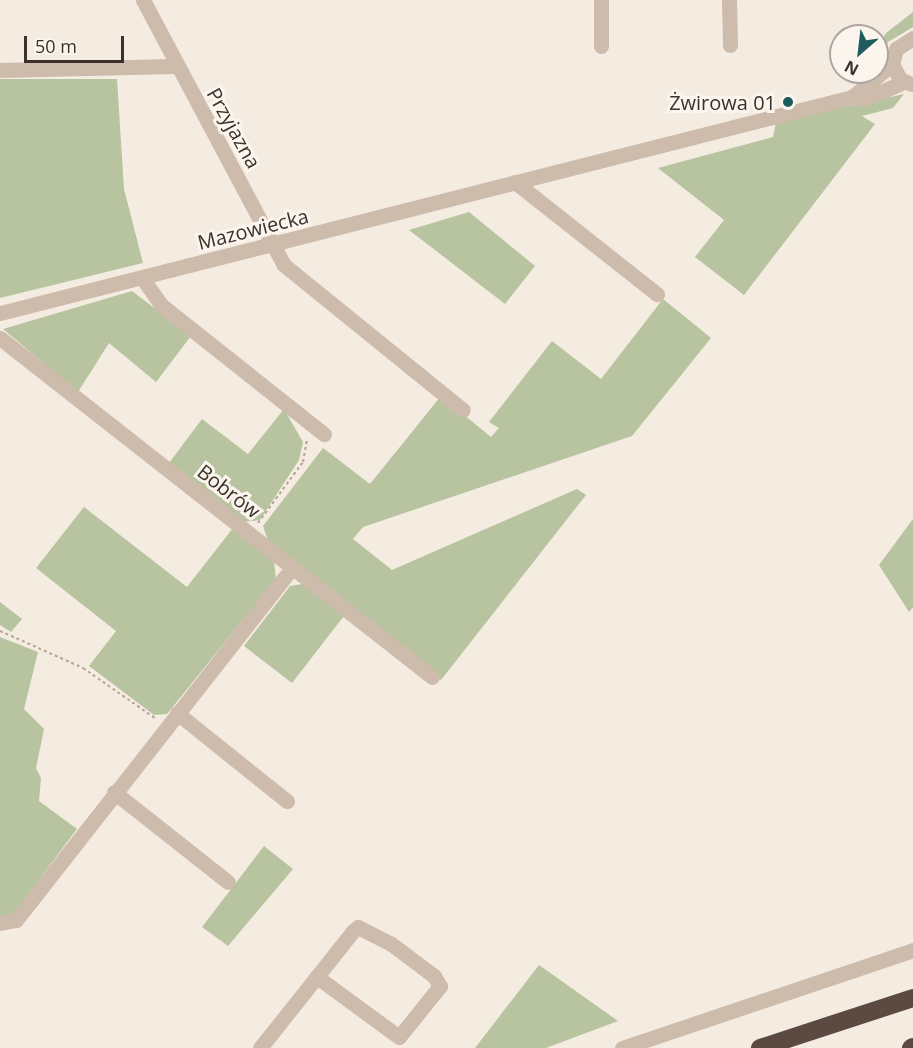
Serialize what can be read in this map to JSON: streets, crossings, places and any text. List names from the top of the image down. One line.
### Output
{"streets":{"street":["Przyjazna","Mazowiecka","Bobrów"]},"crossings":[["Przyjazna","Mazowiecka"]],"places":["Żwirowa 01"],"scale_bar":"50 m","north":"bottom left"}
